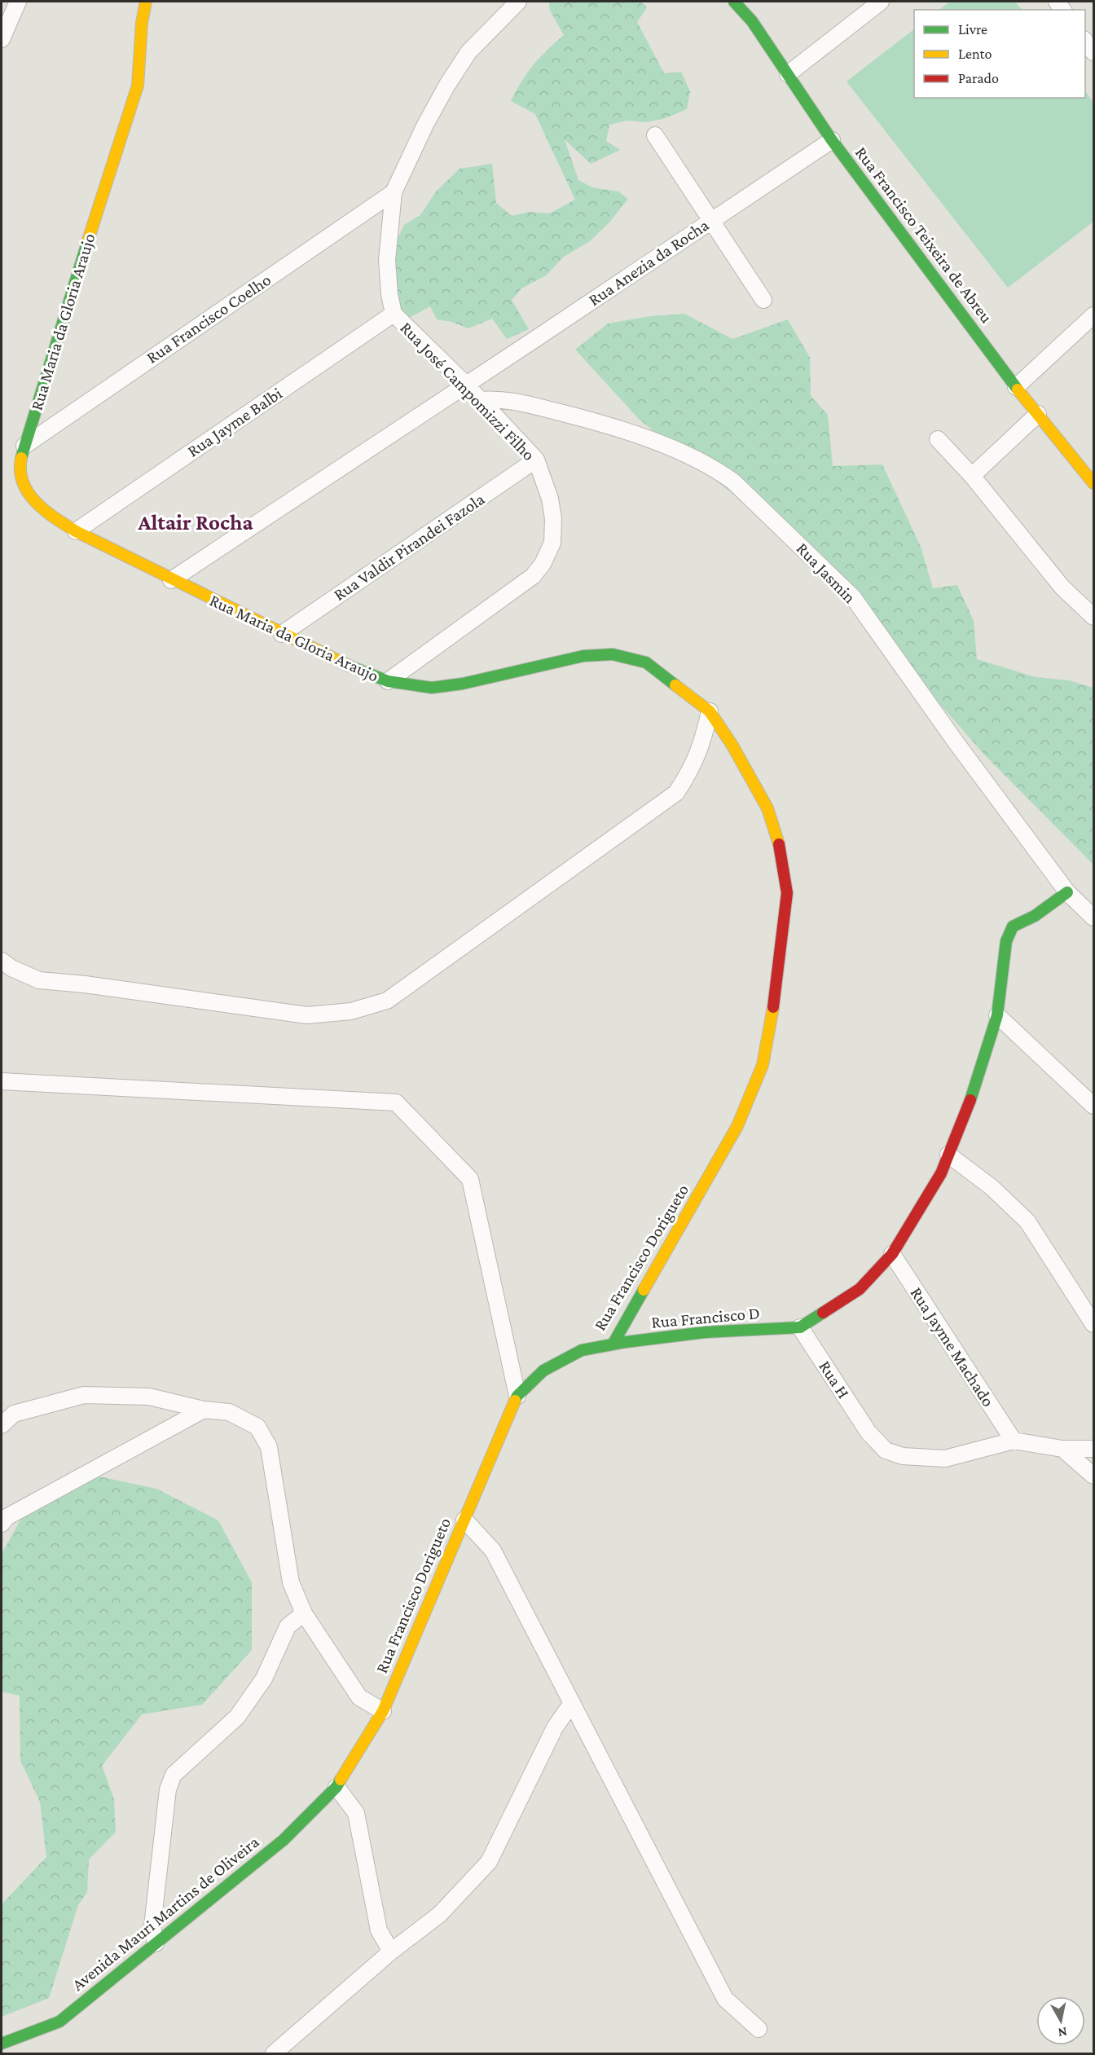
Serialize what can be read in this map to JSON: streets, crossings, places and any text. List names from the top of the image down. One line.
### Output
{"streets":{"street":["Rua Francisco Teixeira de Abreu","Rua Anezia da Rocha","Rua Francisco Coelho","Rua Maria da Gloria Araujo","Rua José Campomizzi Filho","Rua Jayme Balbi","Rua Valdir Pirandei Fazola","Rua Jasmin","Rua Francisco Dorigueto","Rua Francisco D","Rua Jayme Machado","Rua H","Avenida Mauri Martins de Oliveira"]},"crossings":[["Rua Francisco Teixeira de Abreu","Rua Anezia da Rocha"],["Rua Anezia da Rocha","Rua Maria da Gloria Araujo"],["Rua Anezia da Rocha","Rua José Campomizzi Filho"],["Rua Francisco Coelho","Rua Maria da Gloria Araujo"],["Rua Francisco Coelho","Rua José Campomizzi Filho"],["Rua Maria da Gloria Araujo","Rua José Campomizzi Filho"],["Rua Maria da Gloria Araujo","Rua Jayme Balbi"],["Rua Maria da Gloria Araujo","Rua Valdir Pirandei Fazola"],["Rua Maria da Gloria Araujo","Rua Francisco Dorigueto"],["Rua José Campomizzi Filho","Rua Jayme Balbi"],["Rua José Campomizzi Filho","Rua Valdir Pirandei Fazola"],["Rua José Campomizzi Filho","Rua Jasmin"],["Rua Francisco Dorigueto","Rua Francisco D"],["Rua Francisco Dorigueto","Avenida Mauri Martins de Oliveira"],["Rua Francisco D","Rua H"],["Rua Jayme Machado","Rua H"]],"districts":["Altair Rocha"],"legend":["Livre","Lento","Parado"],"north":"bottom"}
